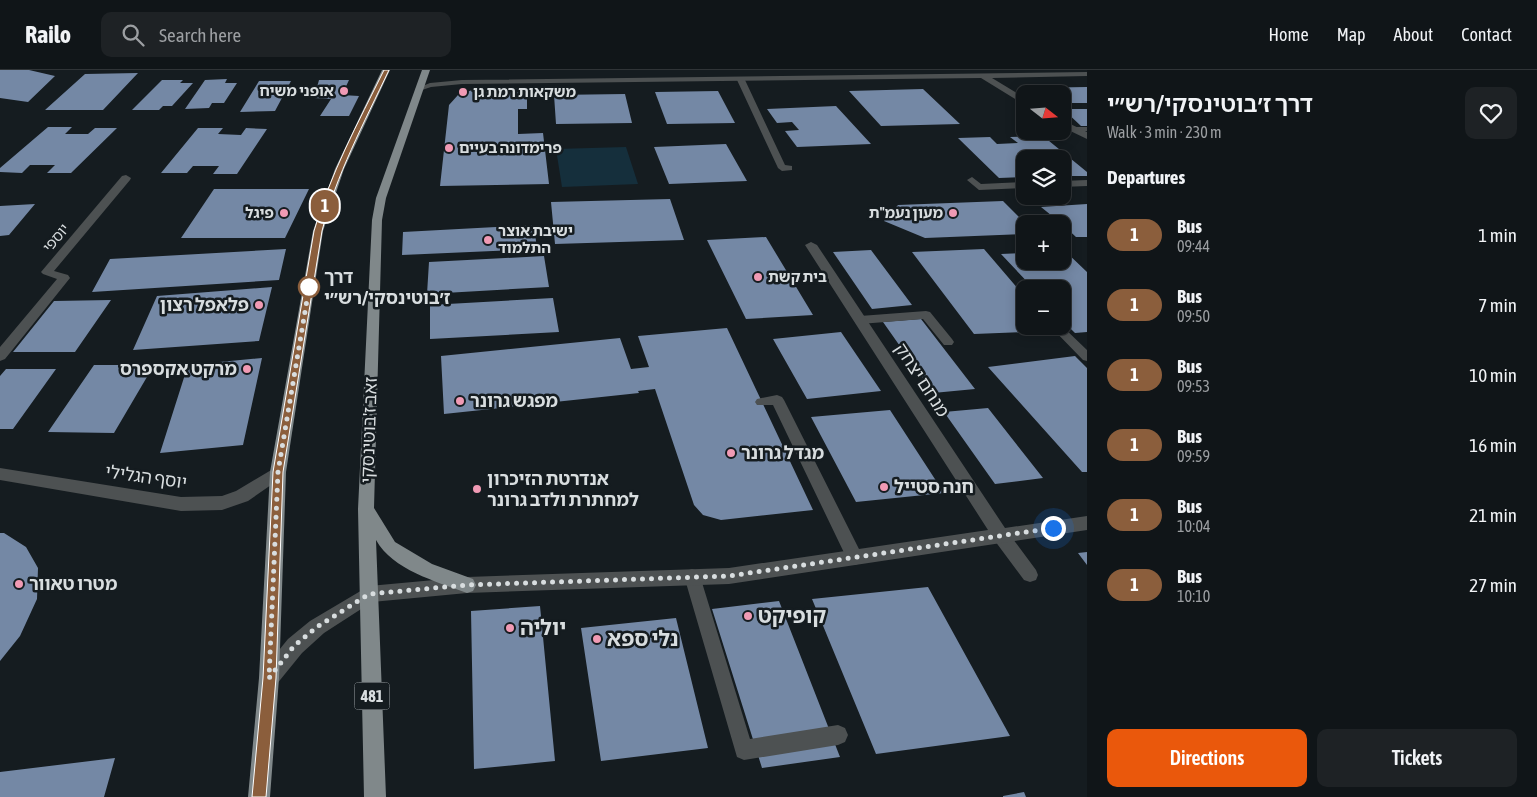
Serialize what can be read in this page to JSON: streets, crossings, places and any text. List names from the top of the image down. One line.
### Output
{"streets":{"main road":["זאב ז'בוטינסקי","481"],"street":["יוספי","מנחם יצחק","יוסף הגלילי"]},"places":["אופני משיח","משקאות רמת גן","פרימדונה בעיים","פיגל","מעון נעמ\"ת","ישיבת אוצר התלמוד","בית קשת","דרך ז׳בוטינסקי/רש״י","פלאפל רצון","מרקט אקספרס","מפגש גרונר","מגדל גרונר","חנה סטייל","אנדרטת הזיכרון למחתרת ולדב גרונר","מטרו טאוור","קופיקט","יוליה","נלי ספא"],"lines":["bus line 1"],"north":"right","page":{"header":"Railo","search":"Search here","nav":["Home","Map","About","Contact"],"on_map":"1","heading":[["דרך ז׳בוטינסקי/רש״י","Walk · 3 min · 230 m"],"Departures"],"map_buttons":["+","−"],"list":[{"mark":"1","name":"Bus","note":"09:44","value":"1 min"},{"mark":"1","name":"Bus","note":"09:50","value":"7 min"},{"mark":"1","name":"Bus","note":"09:53","value":"10 min"},{"mark":"1","name":"Bus","note":"09:59","value":"16 min"},{"mark":"1","name":"Bus","note":"10:04","value":"21 min"},{"mark":"1","name":"Bus","note":"10:10","value":"27 min"}],"buttons":["Directions","Tickets"]}}
